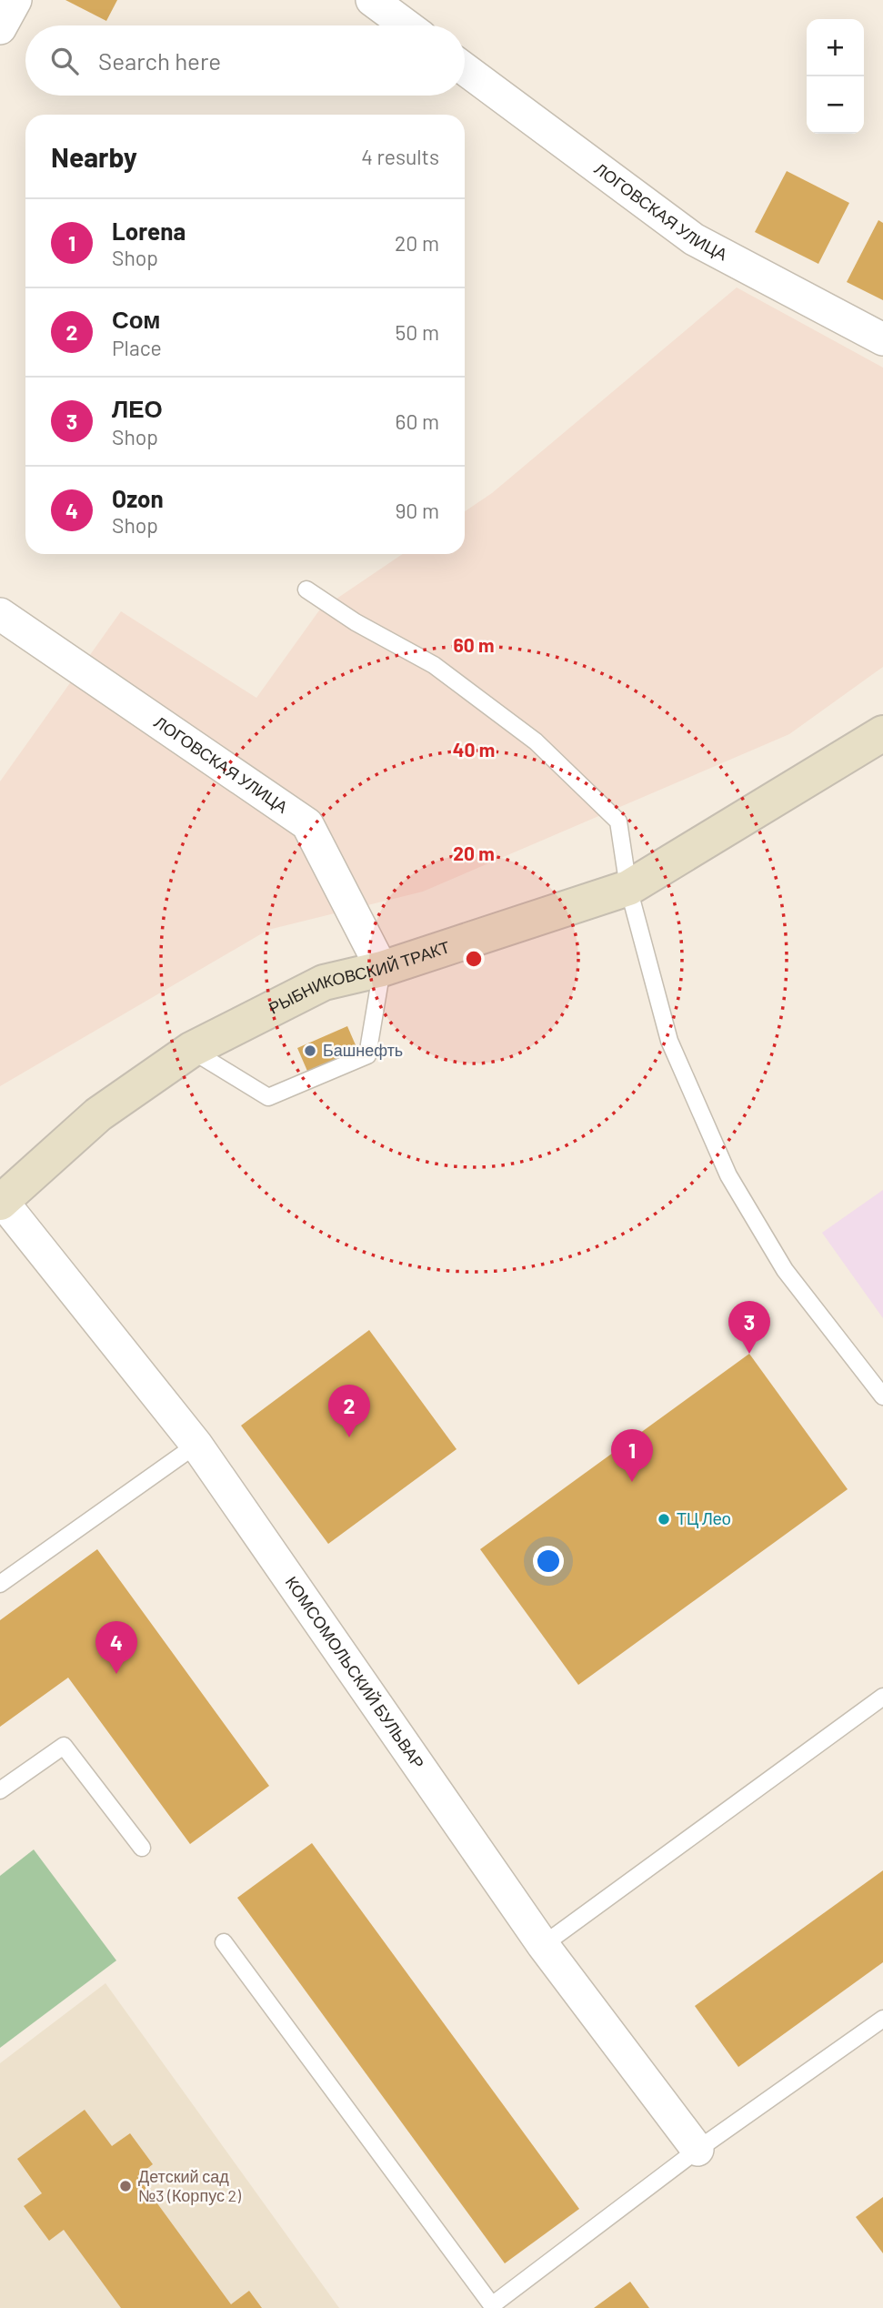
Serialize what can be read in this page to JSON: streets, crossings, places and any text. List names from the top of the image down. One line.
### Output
{"streets":{"main road":["РЫБНИКОВСКИЙ ТРАКТ"],"street":["ЛОГОВСКАЯ УЛИЦА","КОМСОМОЛЬСКИЙ БУЛЬВАР"]},"crossings":[["ЛОГОВСКАЯ УЛИЦА","РЫБНИКОВСКИЙ ТРАКТ"],["РЫБНИКОВСКИЙ ТРАКТ","КОМСОМОЛЬСКИЙ БУЛЬВАР"]],"places":["Башнефть","ТЦ Лео","Детский сад №3 (Корпус 2)"],"page":{"map_buttons":["+","−"],"search":"Search here","heading":["Nearby","4 results"],"list":[{"mark":"1","name":"Lorena","note":"Shop","value":"20 m"},{"mark":"2","name":"Сом","note":"Place","value":"50 m"},{"mark":"3","name":"ЛЕО","note":"Shop","value":"60 m"},{"mark":"4","name":"Ozon","note":"Shop","value":"90 m"}],"pins":["3","2","1","4"]},"rings":["60 m","40 m","20 m"]}
